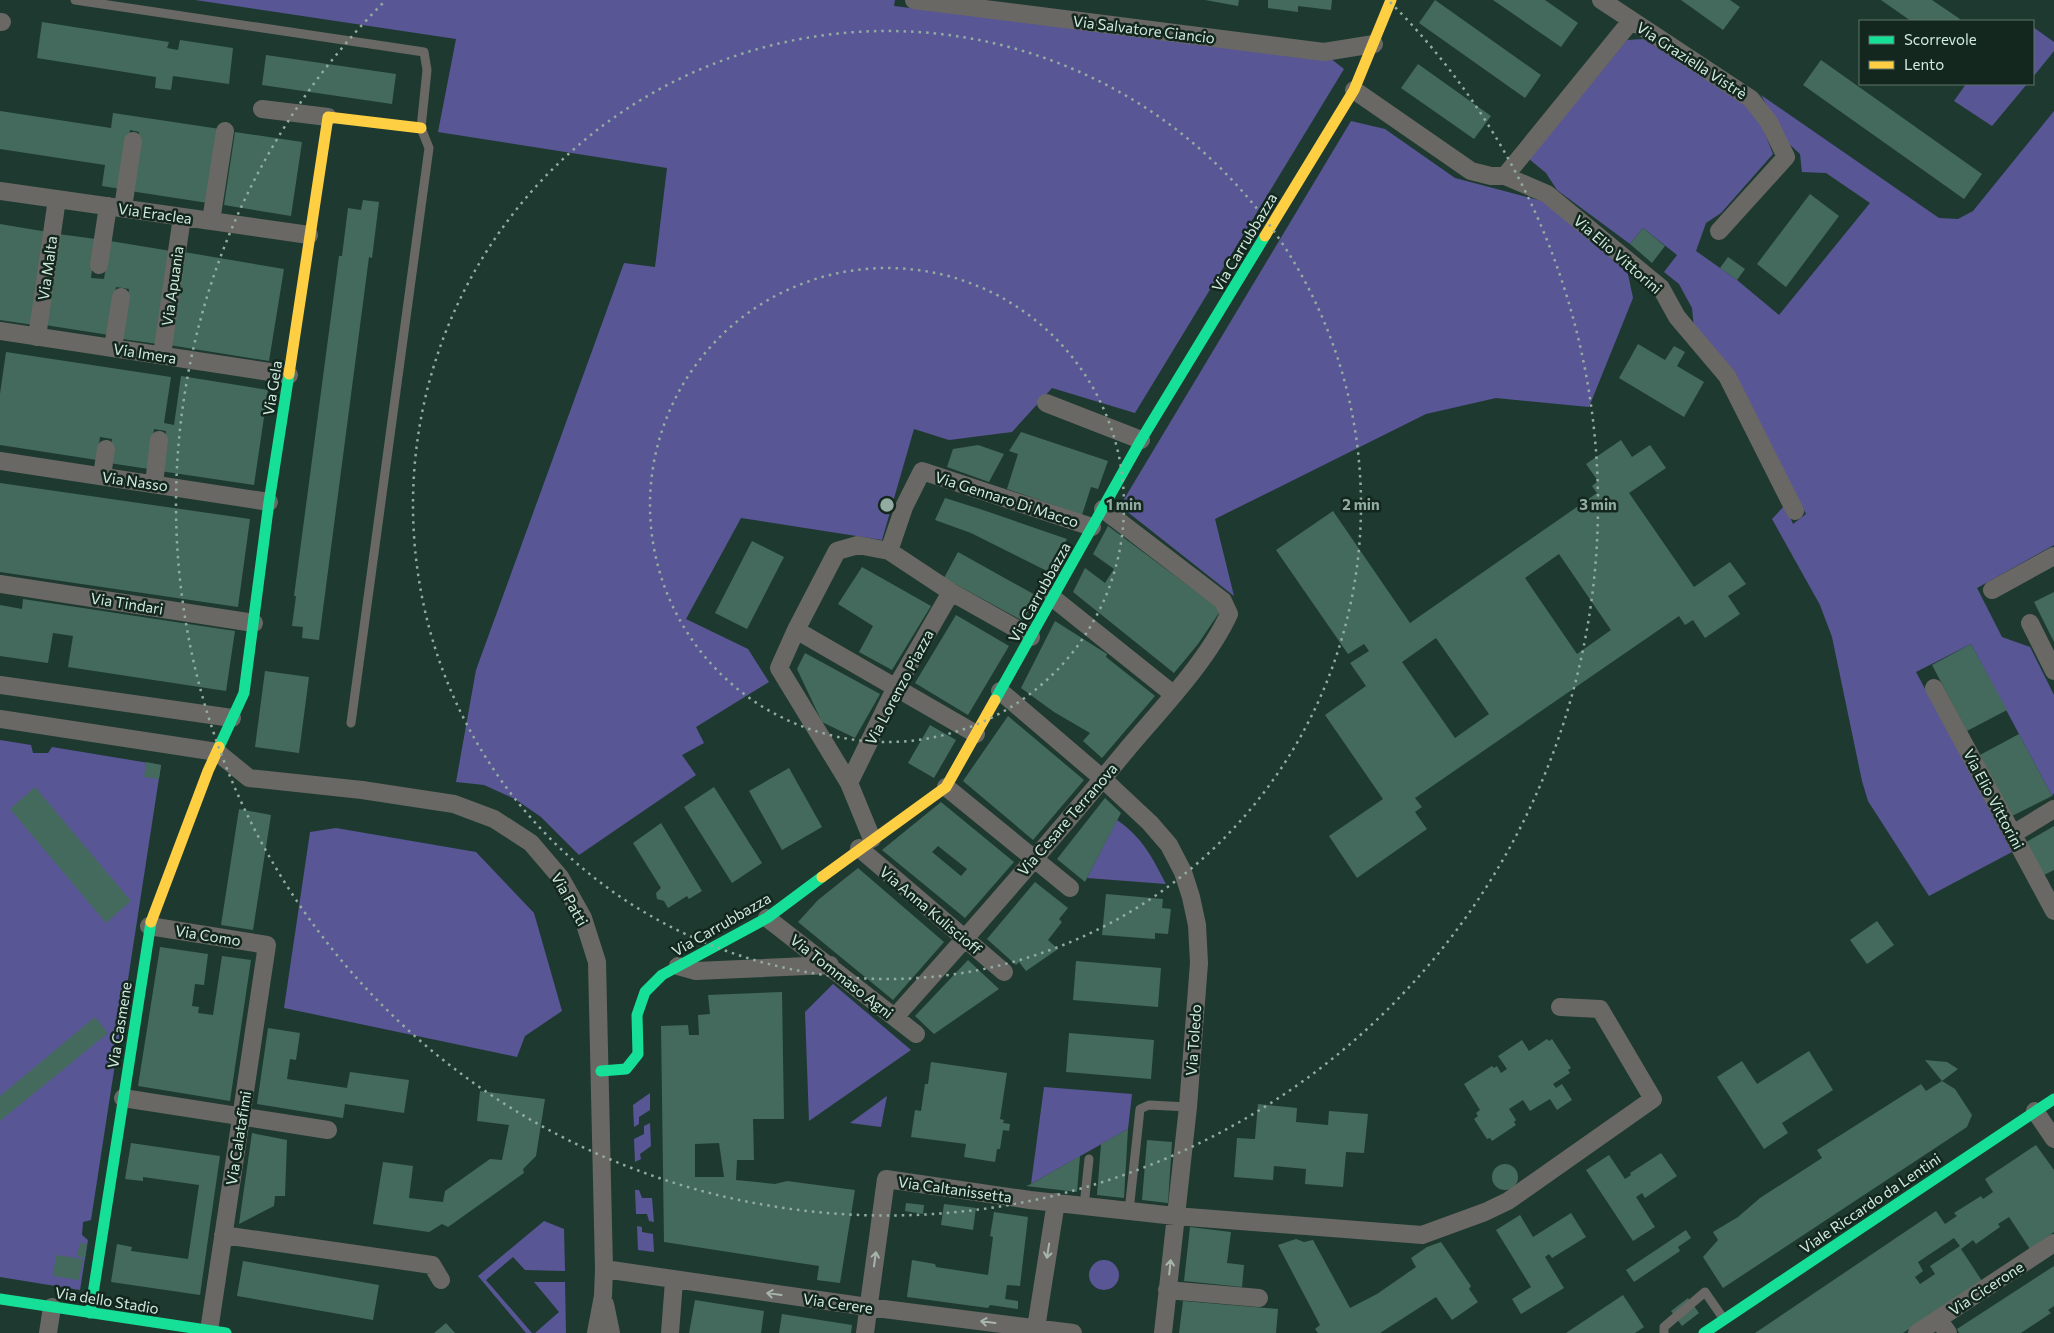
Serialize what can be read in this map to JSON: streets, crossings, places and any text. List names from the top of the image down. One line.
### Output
{"streets":{"street":["Via Salvatore Ciancio","Via Graziella Vistrè","Via Eraclea","Via Carrubbazza","Via Elio Vittorini","Via Malta","Via Apuania","Via Imera","Via Gela","Via Nasso","Via Gennaro Di Macco","Via Tindari","Via Lorenzo Piazza","Via Cesare Terranova","Via Patti","Via Anna Kuliscioff","Via Como","Via Tommaso Agni","Via Casmene","Via Toledo","Via Calatafimi","Via Caltanissetta","Viale Riccardo da Lentini","Via Cicerone","Via dello Stadio","Via Cerere"]},"crossings":[["Via Salvatore Ciancio","Via Carrubbazza"],["Via Eraclea","Via Malta"],["Via Eraclea","Via Apuania"],["Via Eraclea","Via Gela"],["Via Carrubbazza","Via Elio Vittorini"],["Via Carrubbazza","Via Gennaro Di Macco"],["Via Carrubbazza","Via Cesare Terranova"],["Via Carrubbazza","Via Patti"],["Via Carrubbazza","Via Anna Kuliscioff"],["Via Carrubbazza","Via Tommaso Agni"],["Via Carrubbazza","Via Toledo"],["Via Malta","Via Imera"],["Via Apuania","Via Imera"],["Via Imera","Via Gela"],["Via Gela","Via Nasso"],["Via Gela","Via Tindari"],["Via Gela","Via Patti"],["Via Gela","Via Casmene"],["Via Cesare Terranova","Via Anna Kuliscioff"],["Via Cesare Terranova","Via Tommaso Agni"],["Via Cesare Terranova","Via Toledo"],["Via Patti","Via Casmene"],["Via Patti","Via Cerere"],["Via Como","Via Casmene"],["Via Como","Via Calatafimi"],["Via Casmene","Via dello Stadio"],["Via Calatafimi","Via dello Stadio"],["Via Caltanissetta","Via Cerere"]],"one_way":["Via Cerere"],"legend":["Scorrevole","Lento"],"rings":["1 min","2 min","3 min"]}
